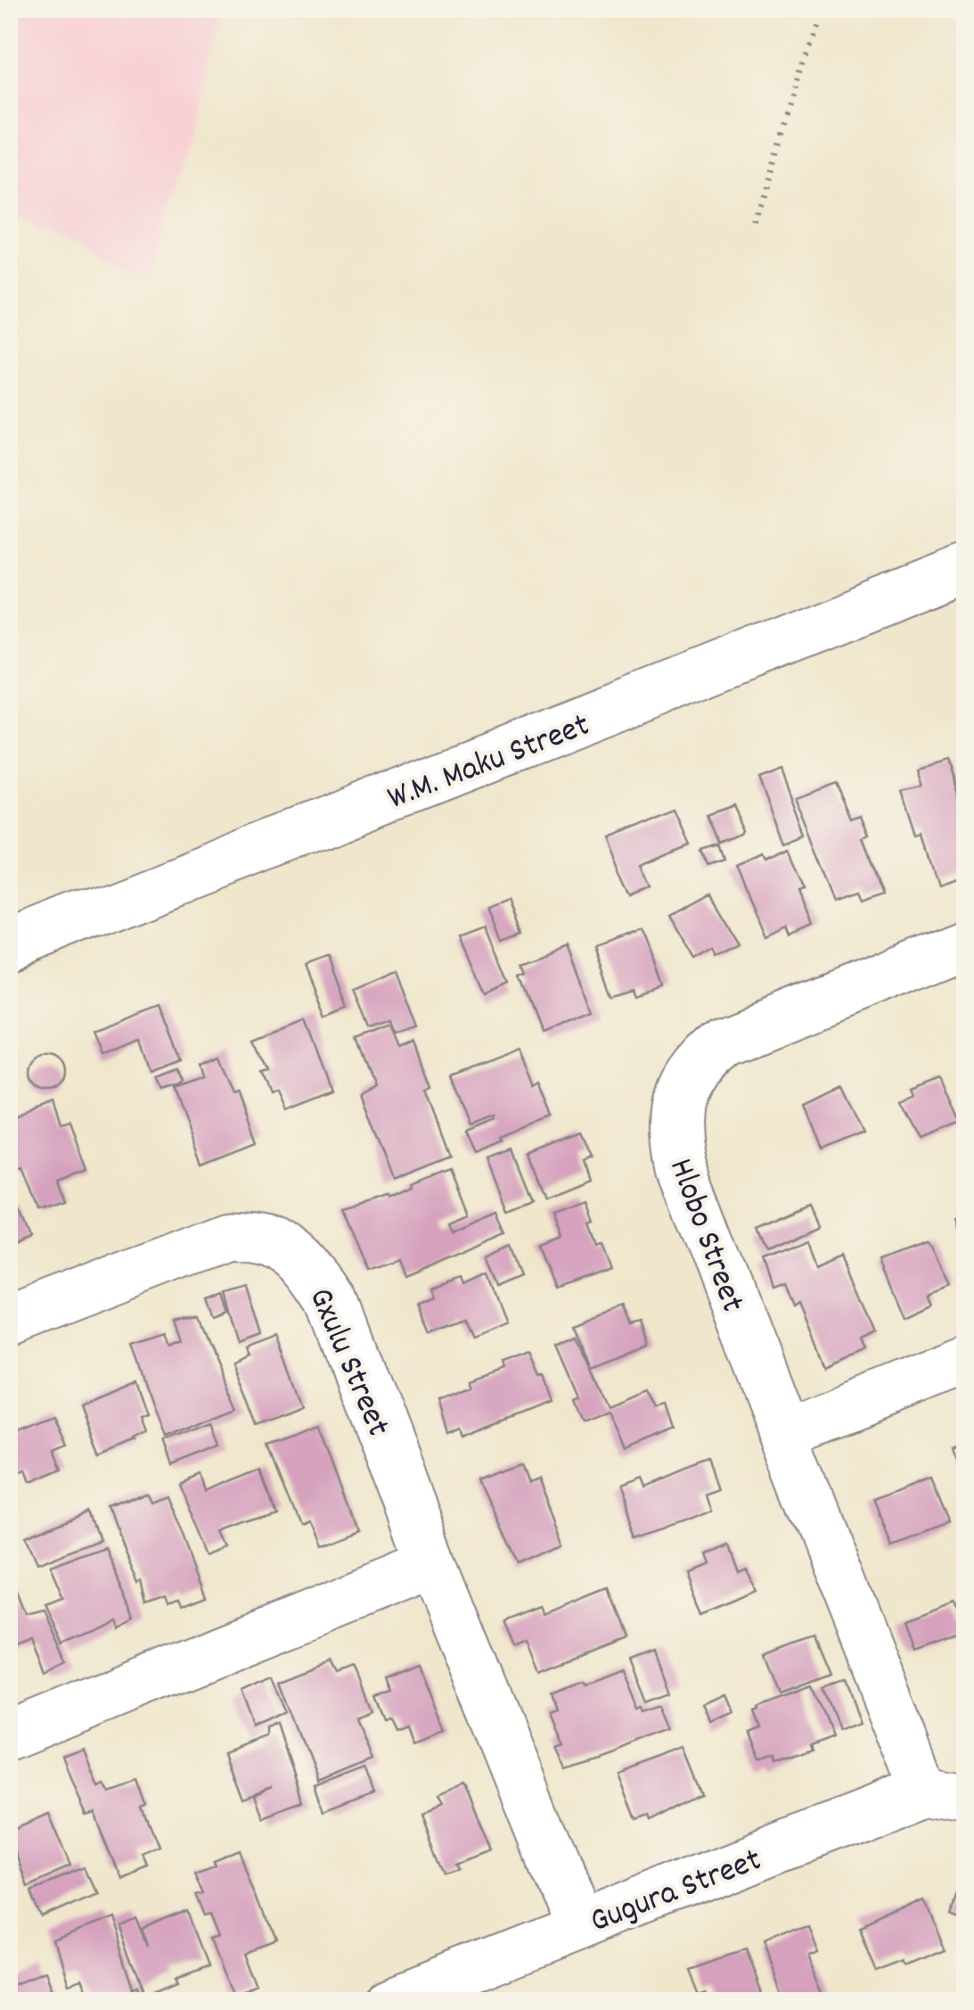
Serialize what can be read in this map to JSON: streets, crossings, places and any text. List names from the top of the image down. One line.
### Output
{"streets":{"street":["W.M. Maku Street","Hlobo Street","Gxulu Street","Gugura Street"]},"crossings":[["Hlobo Street","Gugura Street"],["Gxulu Street","Gugura Street"]]}
